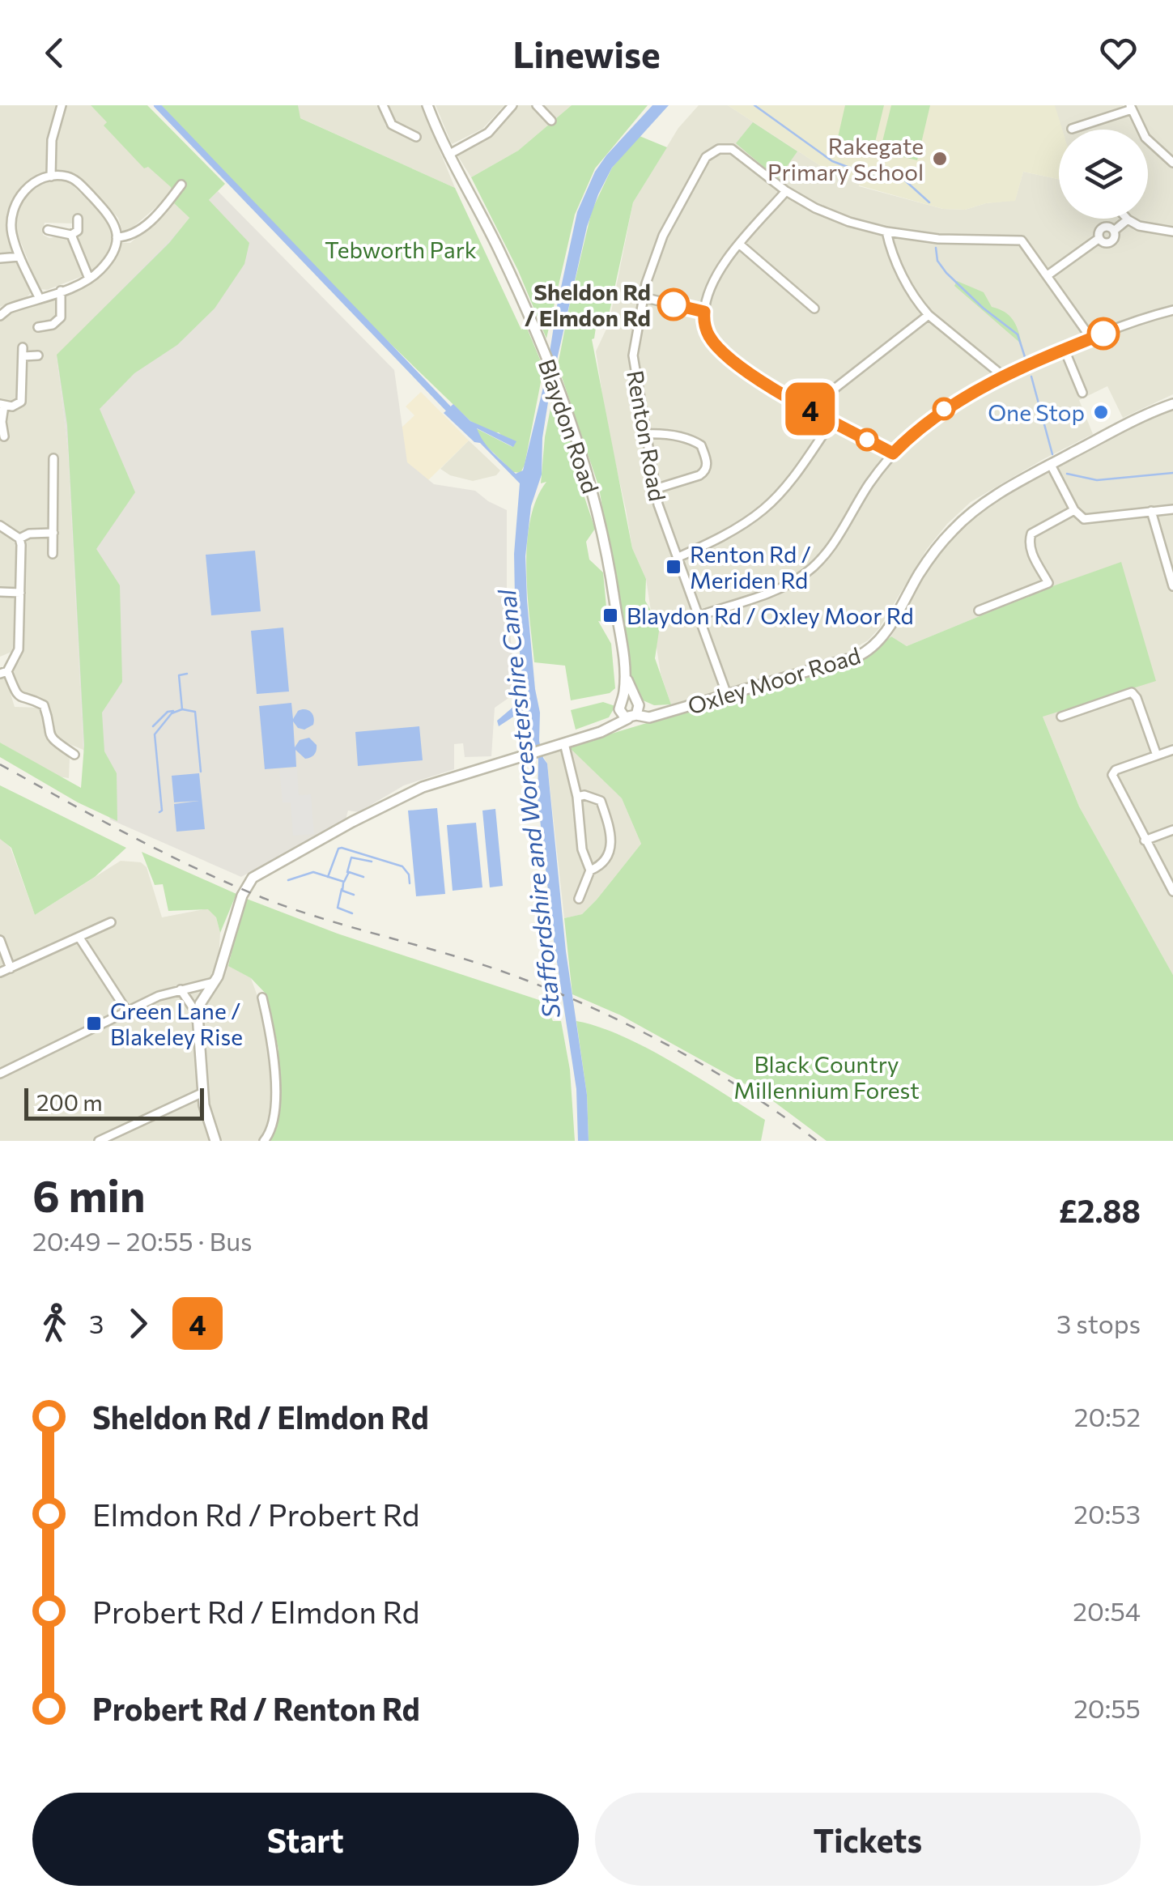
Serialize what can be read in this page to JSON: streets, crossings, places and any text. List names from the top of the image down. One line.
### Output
{"streets":{"street":["Blaydon Road","Renton Road","Oxley Moor Road"]},"crossings":[["Blaydon Road","Oxley Moor Road"],["Renton Road","Oxley Moor Road"]],"water":["Staffordshire and Worcestershire Canal"],"parks":["Tebworth Park","Black Country Millennium Forest"],"places":{"other":["Rakegate Primary School","Sheldon Rd / Elmdon Rd","One Stop"],"transit":["Renton Rd / Meriden Rd","Blaydon Rd / Oxley Moor Rd","Green Lane / Blakeley Rise"]},"lines":["bus line 4"],"scale_bar":"200 m","page":{"header":"Linewise","on_map":"4","scale":"200 m","heading":["6 min","20:49 – 20:55 · Bus","£2.88"],"legs":["3","4","3 stops"],"list":[{"name":"Sheldon Rd / Elmdon Rd","value":"20:52"},{"name":"Elmdon Rd / Probert Rd","value":"20:53"},{"name":"Probert Rd / Elmdon Rd","value":"20:54"},{"name":"Probert Rd / Renton Rd","value":"20:55"}],"buttons":["Start","Tickets"]}}
